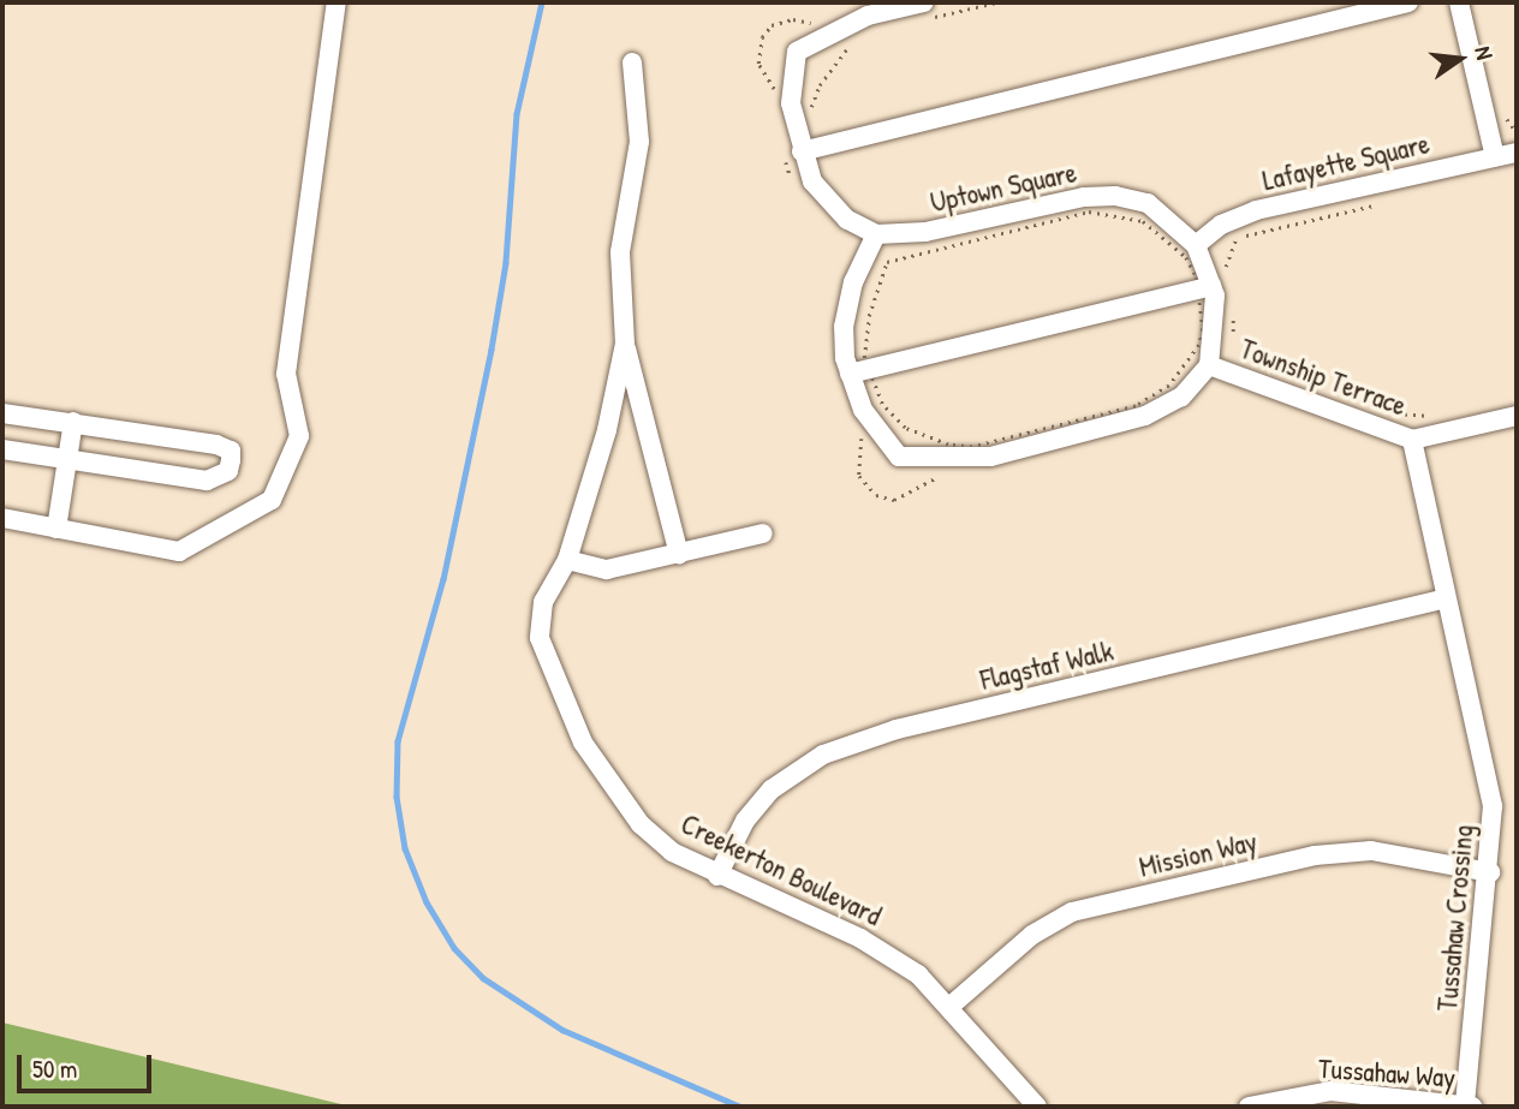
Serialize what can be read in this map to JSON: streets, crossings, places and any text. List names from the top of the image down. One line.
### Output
{"streets":{"street":["Lafayette Square","Uptown Square","Township Terrace","Flagstaf Walk","Mission Way","Creekerton Boulevard","Tussahaw Crossing","Tussahaw Way"]},"crossings":[["Lafayette Square","Uptown Square"],["Uptown Square","Township Terrace"],["Township Terrace","Tussahaw Crossing"],["Flagstaf Walk","Creekerton Boulevard"],["Flagstaf Walk","Tussahaw Crossing"],["Mission Way","Creekerton Boulevard"],["Mission Way","Tussahaw Crossing"],["Tussahaw Crossing","Tussahaw Way"]],"scale_bar":"50 m","north":"right"}
